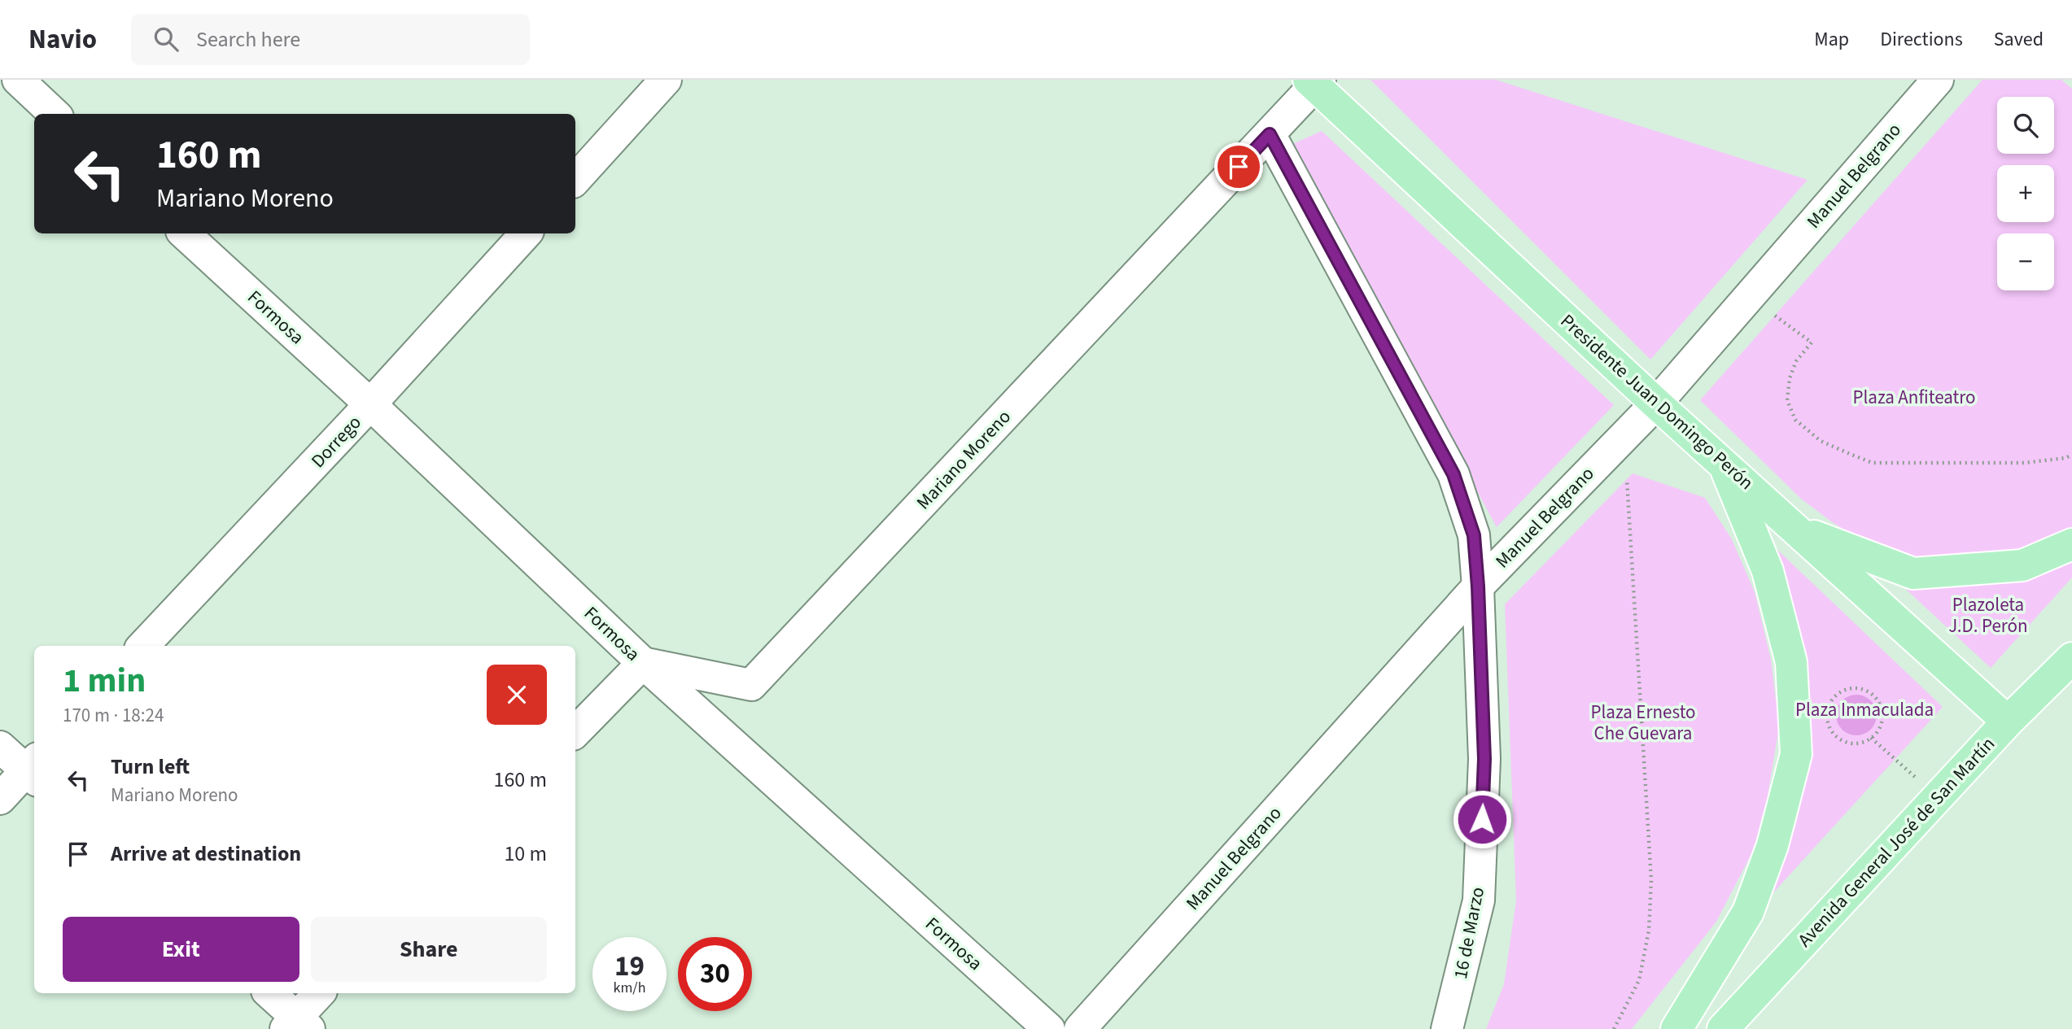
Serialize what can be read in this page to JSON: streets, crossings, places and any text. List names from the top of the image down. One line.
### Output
{"streets":{"main road":["Presidente Juan Domingo Perón","Avenida General José de San Martín"],"street":["Manuel Belgrano","Formosa","Dorrego","Mariano Moreno","16 de Marzo"]},"crossings":[["Manuel Belgrano","Presidente Juan Domingo Perón"],["Manuel Belgrano","16 de Marzo"],["Formosa","Dorrego"],["Formosa","Mariano Moreno"],["Presidente Juan Domingo Perón","Mariano Moreno"],["Presidente Juan Domingo Perón","Avenida General José de San Martín"],["Mariano Moreno","16 de Marzo"]],"parks":["Plaza Anfiteatro","Plazoleta J.D. Perón","Plaza Inmaculada","Plaza Ernesto Che Guevara"],"page":{"header":"Navio","search":"Search here","nav":["Map","Directions","Saved"],"map_buttons":["+","−"],"turn":["160 m","Mariano Moreno"],"heading":["1 min","170 m · 18:24"],"list":[{"name":"Turn left","note":"Mariano Moreno","value":"160 m"},{"name":"Arrive at destination","value":"10 m"}],"buttons":["Exit","Share"],"speed":"19 km/h","limit":"30"}}
